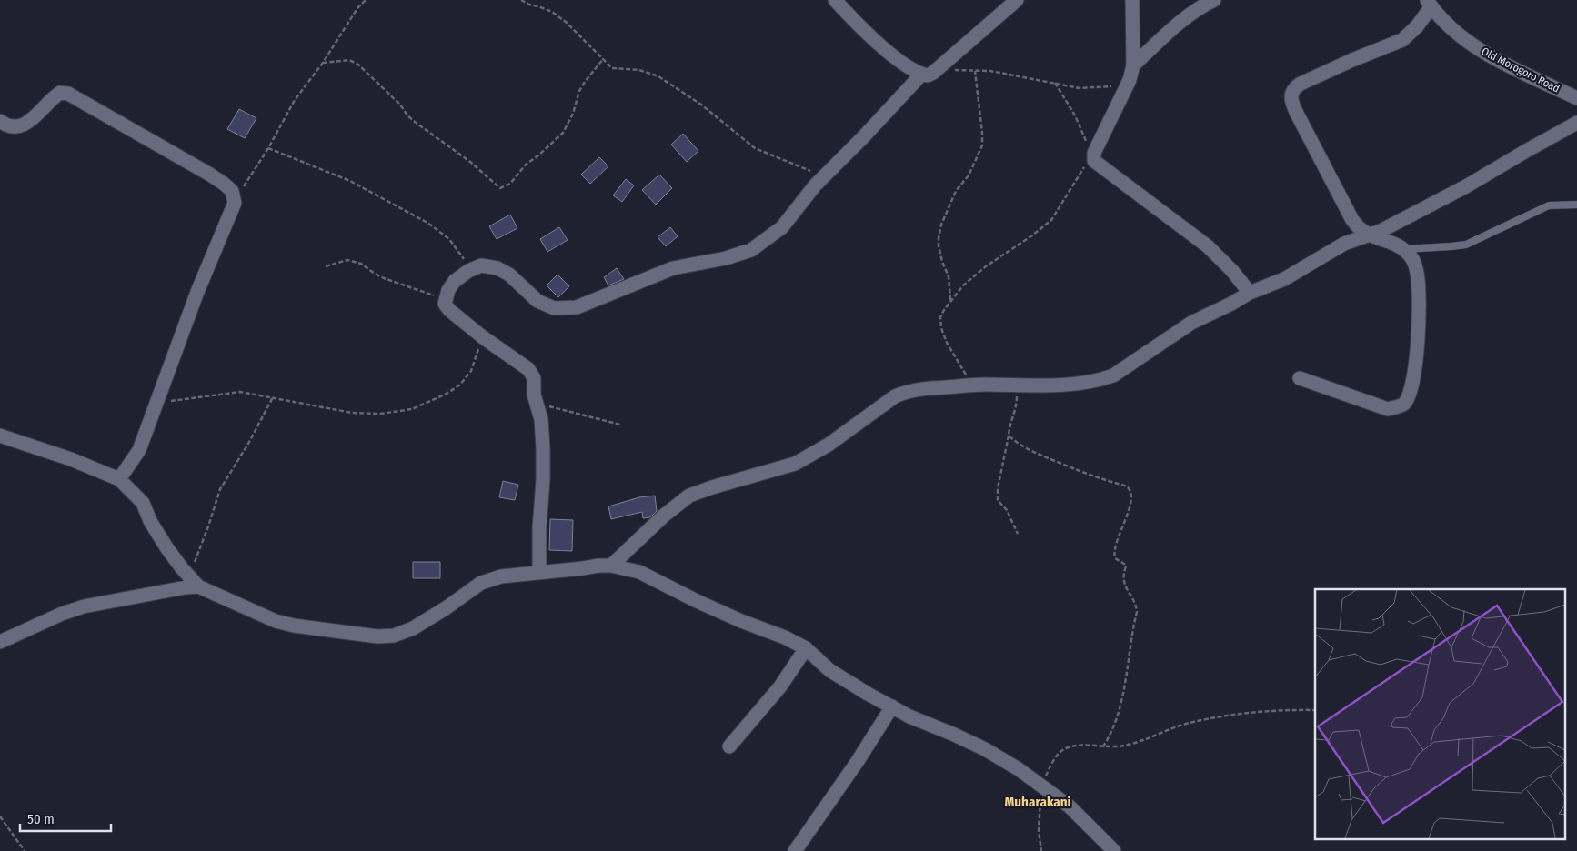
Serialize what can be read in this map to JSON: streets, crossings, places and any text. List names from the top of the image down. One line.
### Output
{"streets":{"street":["Old Morogoro Road"]},"districts":["Muharakani"],"scale_bar":"50 m"}
